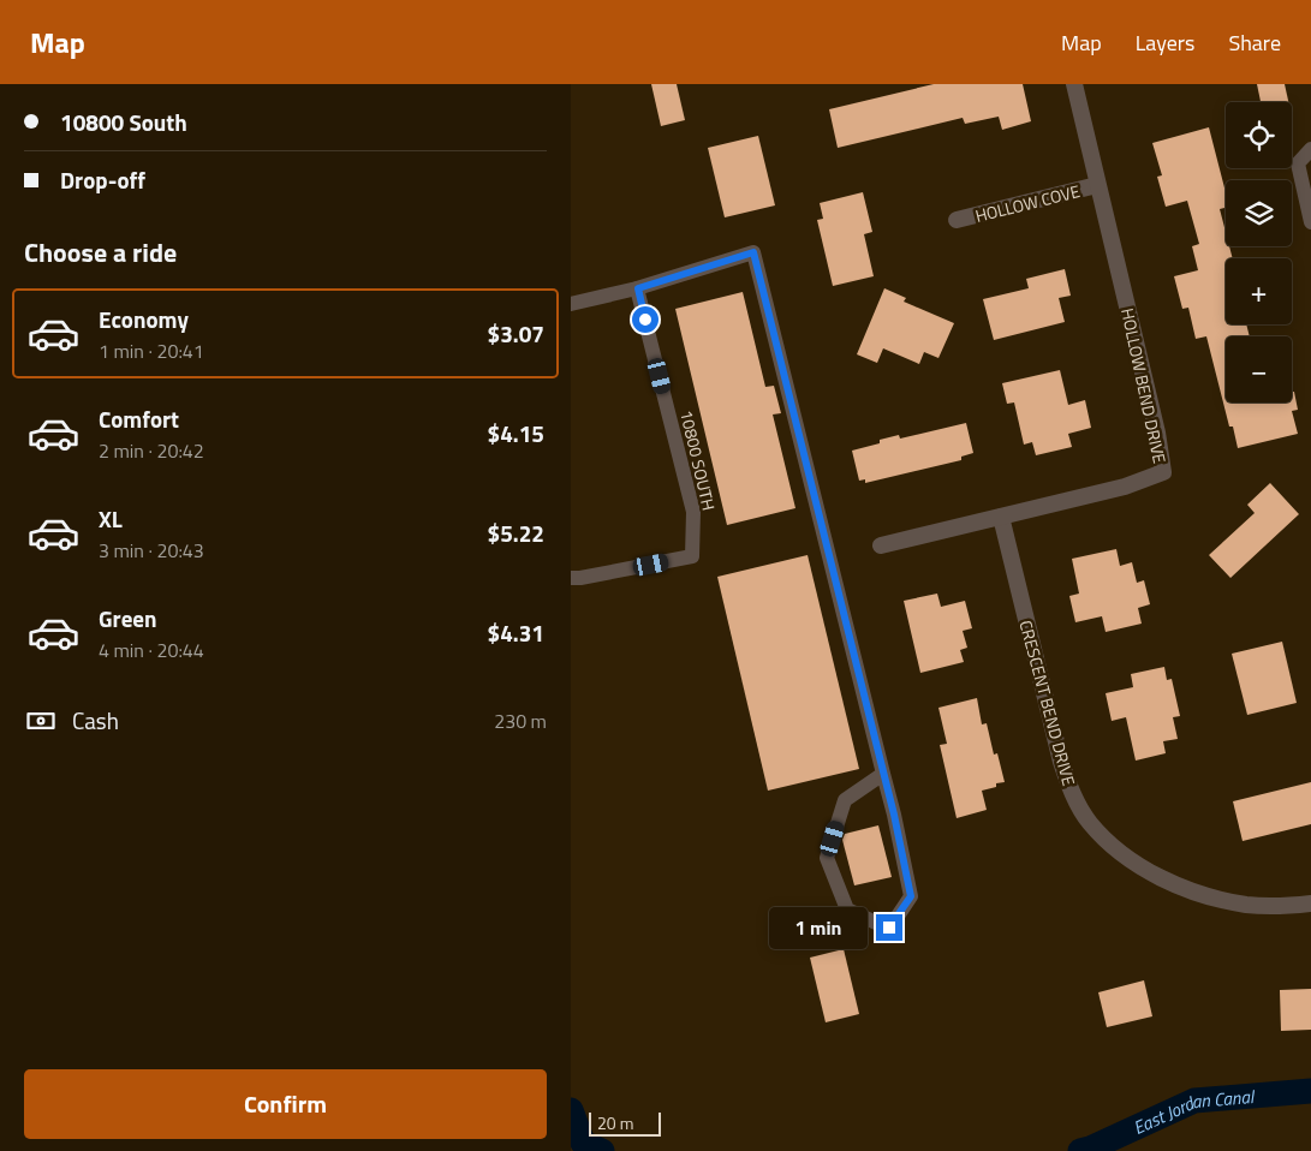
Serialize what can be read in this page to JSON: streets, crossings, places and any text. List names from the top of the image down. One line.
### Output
{"streets":{"street":["HOLLOW COVE","HOLLOW BEND DRIVE","CRESCENT BEND DRIVE"],"lane":["10800 SOUTH"]},"crossings":[["HOLLOW COVE","HOLLOW BEND DRIVE"],["HOLLOW BEND DRIVE","CRESCENT BEND DRIVE"]],"water":["East Jordan Canal"],"scale_bar":"20 m","page":{"header":"Map","nav":["Map","Layers","Share"],"banner":["10800 South","Drop-off"],"map_buttons":["+","−"],"heading":"Choose a ride","list":[{"name":"Economy","note":"1 min · 20:41","value":"$3.07"},{"name":"Comfort","note":"2 min · 20:42","value":"$4.15"},{"name":"XL","note":"3 min · 20:43","value":"$5.22"},{"name":"Green","note":"4 min · 20:44","value":"$4.31"}],"pay":["Cash","230 m"],"bubble":"1 min","buttons":"Confirm","scale":"20 m"}}
